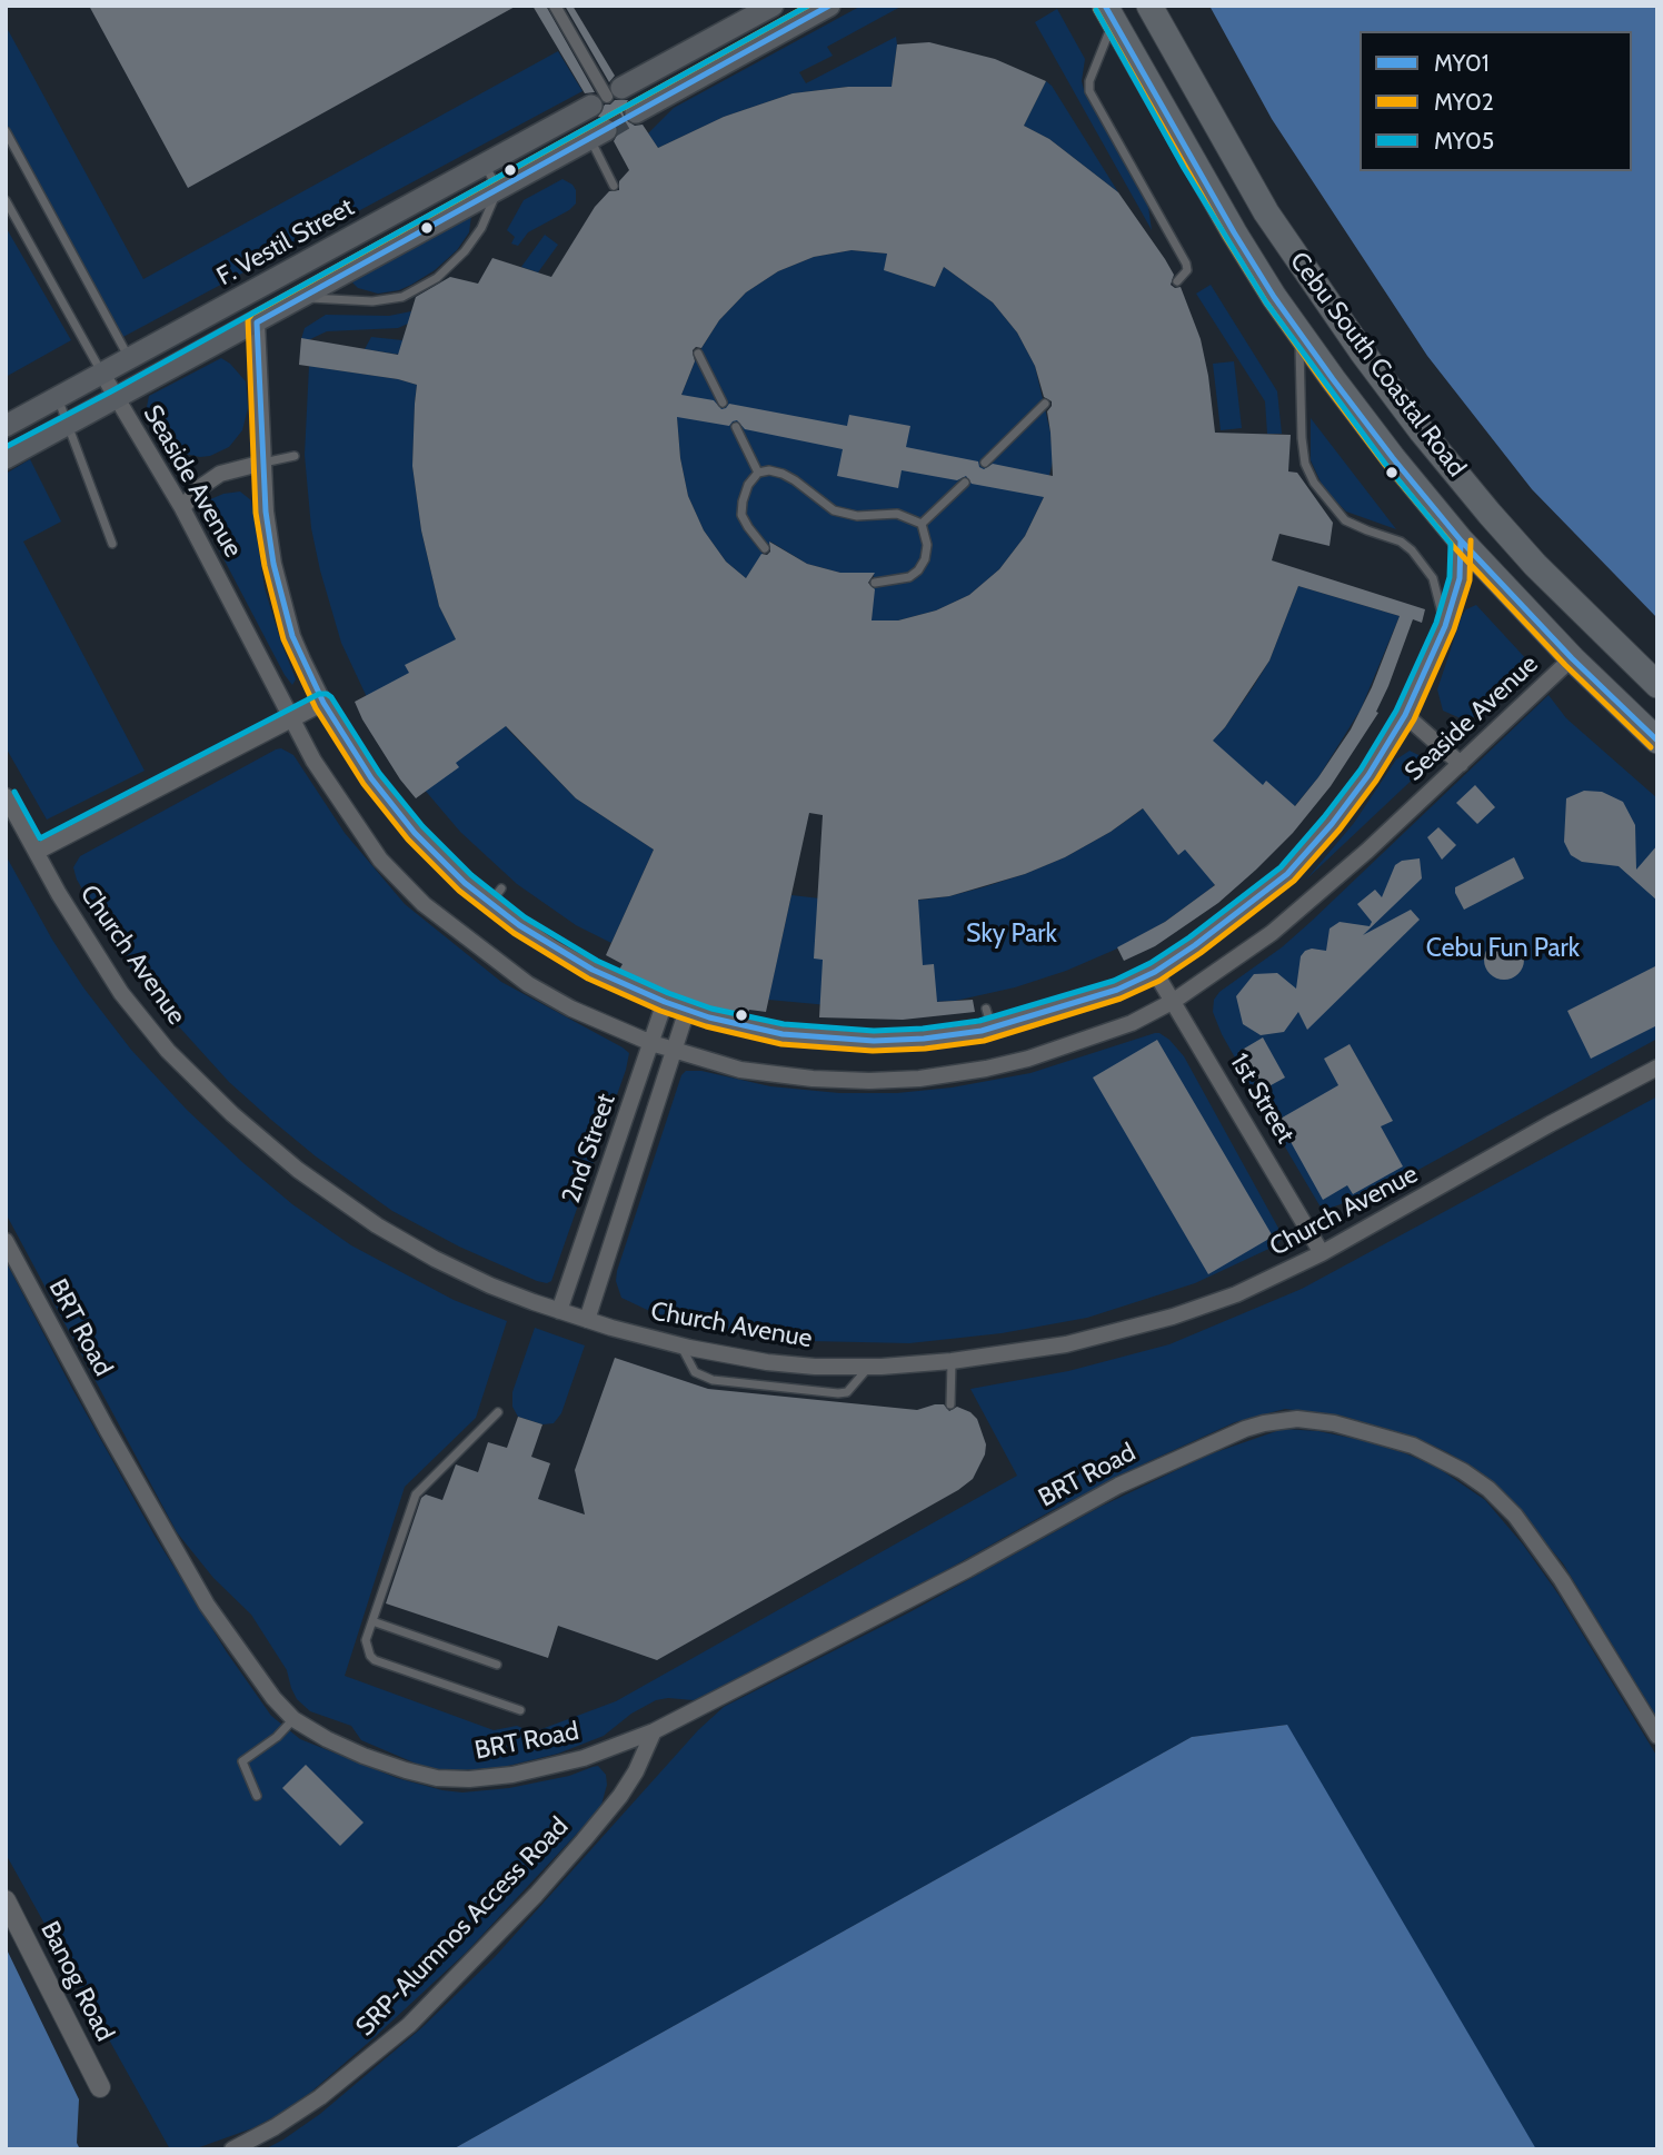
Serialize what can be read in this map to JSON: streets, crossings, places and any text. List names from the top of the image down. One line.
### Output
{"streets":{"highway":["Cebu South Coastal Road"],"main road":["F. Vestil Street"],"street":["Seaside Avenue","Church Avenue","1st Street","2nd Street","BRT Road","SRP-Alumnos Access Road","Banog Road"]},"crossings":[["F. Vestil Street","Seaside Avenue"],["Cebu South Coastal Road","Seaside Avenue"],["Seaside Avenue","1st Street"],["Seaside Avenue","2nd Street"],["Church Avenue","1st Street"],["Church Avenue","2nd Street"],["BRT Road","SRP-Alumnos Access Road"]],"parks":["Sky Park","Cebu Fun Park"],"lines":["transit line MY01","transit line MY02","transit line MY05"],"legend":["MY01","MY02","MY05"]}
